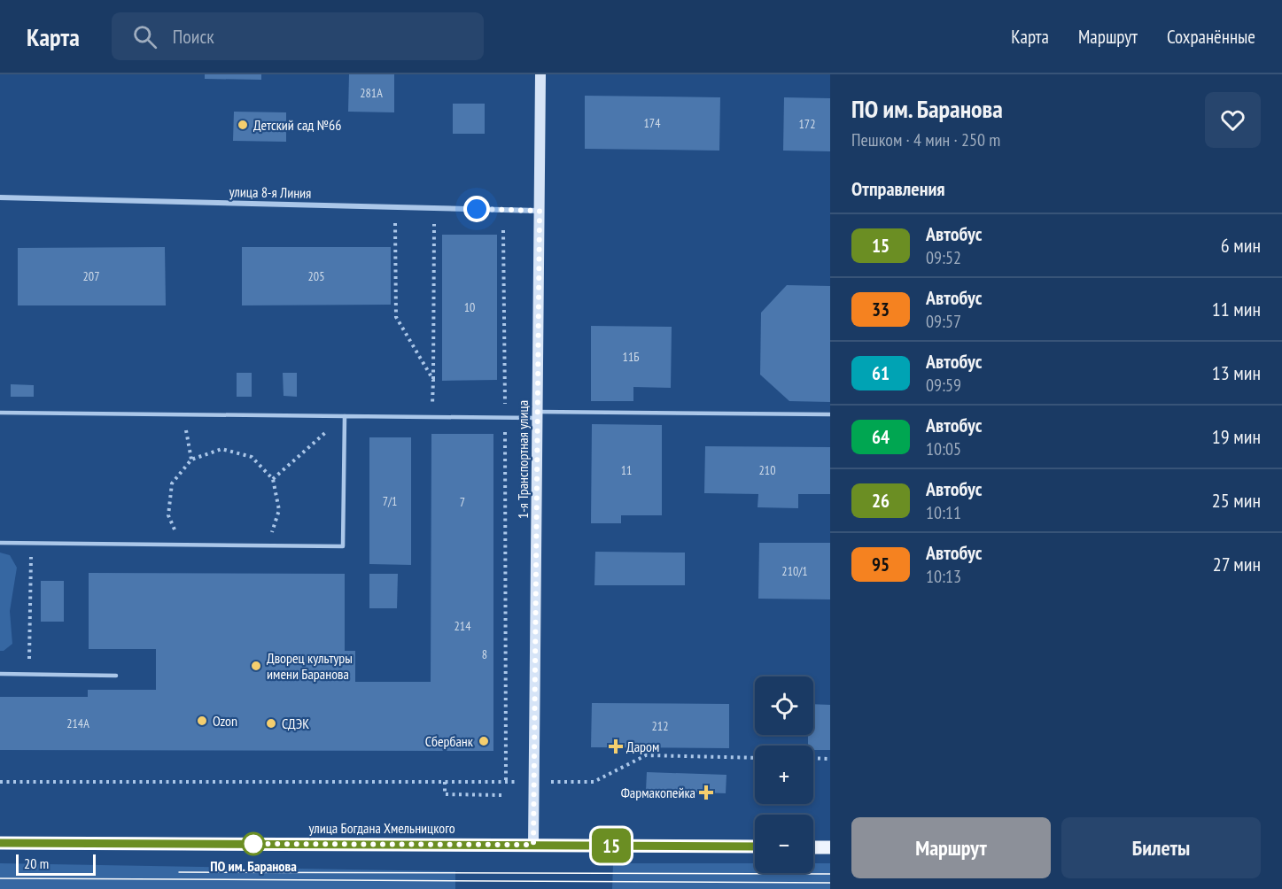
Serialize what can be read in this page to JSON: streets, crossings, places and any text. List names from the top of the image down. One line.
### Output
{"streets":{"main road":["улица Богдана Хмельницкого"],"street":["улица 8-я Линия","1-я Транспортная улица"]},"crossings":[["улица 8-я Линия","1-я Транспортная улица"],["1-я Транспортная улица","улица Богдана Хмельницкого"]],"places":{"other":["Детский сад №66","Дворец культуры имени Баранова","Ozon","СДЭК","Сбербанк","ПО им. Баранова"],"health":["Даром","Фармакопейка"]},"lines":["bus line 15"],"house_numbers":["281А","174","172","207","205","10","11Б","11","210","7/1","7","210/1","214","8","214А","212"],"scale_bar":"20 m","page":{"header":"Карта","search":"Поиск","nav":["Карта","Маршрут","Сохранённые"],"on_map":"15","heading":[["ПО им. Баранова","Пешком · 4 мин · 250 m"],"Отправления"],"list":[{"mark":"15","name":"Автобус","note":"09:52","value":"6 мин"},{"mark":"33","name":"Автобус","note":"09:57","value":"11 мин"},{"mark":"61","name":"Автобус","note":"09:59","value":"13 мин"},{"mark":"64","name":"Автобус","note":"10:05","value":"19 мин"},{"mark":"26","name":"Автобус","note":"10:11","value":"25 мин"},{"mark":"95","name":"Автобус","note":"10:13","value":"27 мин"}],"map_buttons":["+","−"],"buttons":["Маршрут","Билеты"],"scale":"20 m"}}
